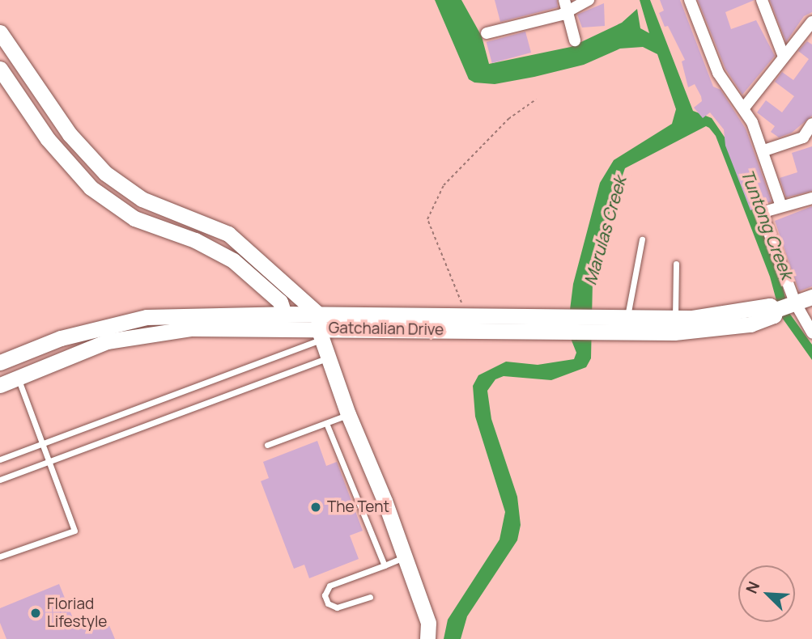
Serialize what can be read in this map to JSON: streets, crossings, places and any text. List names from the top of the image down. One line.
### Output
{"streets":{"street":["Gatchalian Drive"]},"water":["Tuntong Creek","Marulas Creek"],"places":["The Tent","Floriad Lifestyle"],"north":"top left"}
